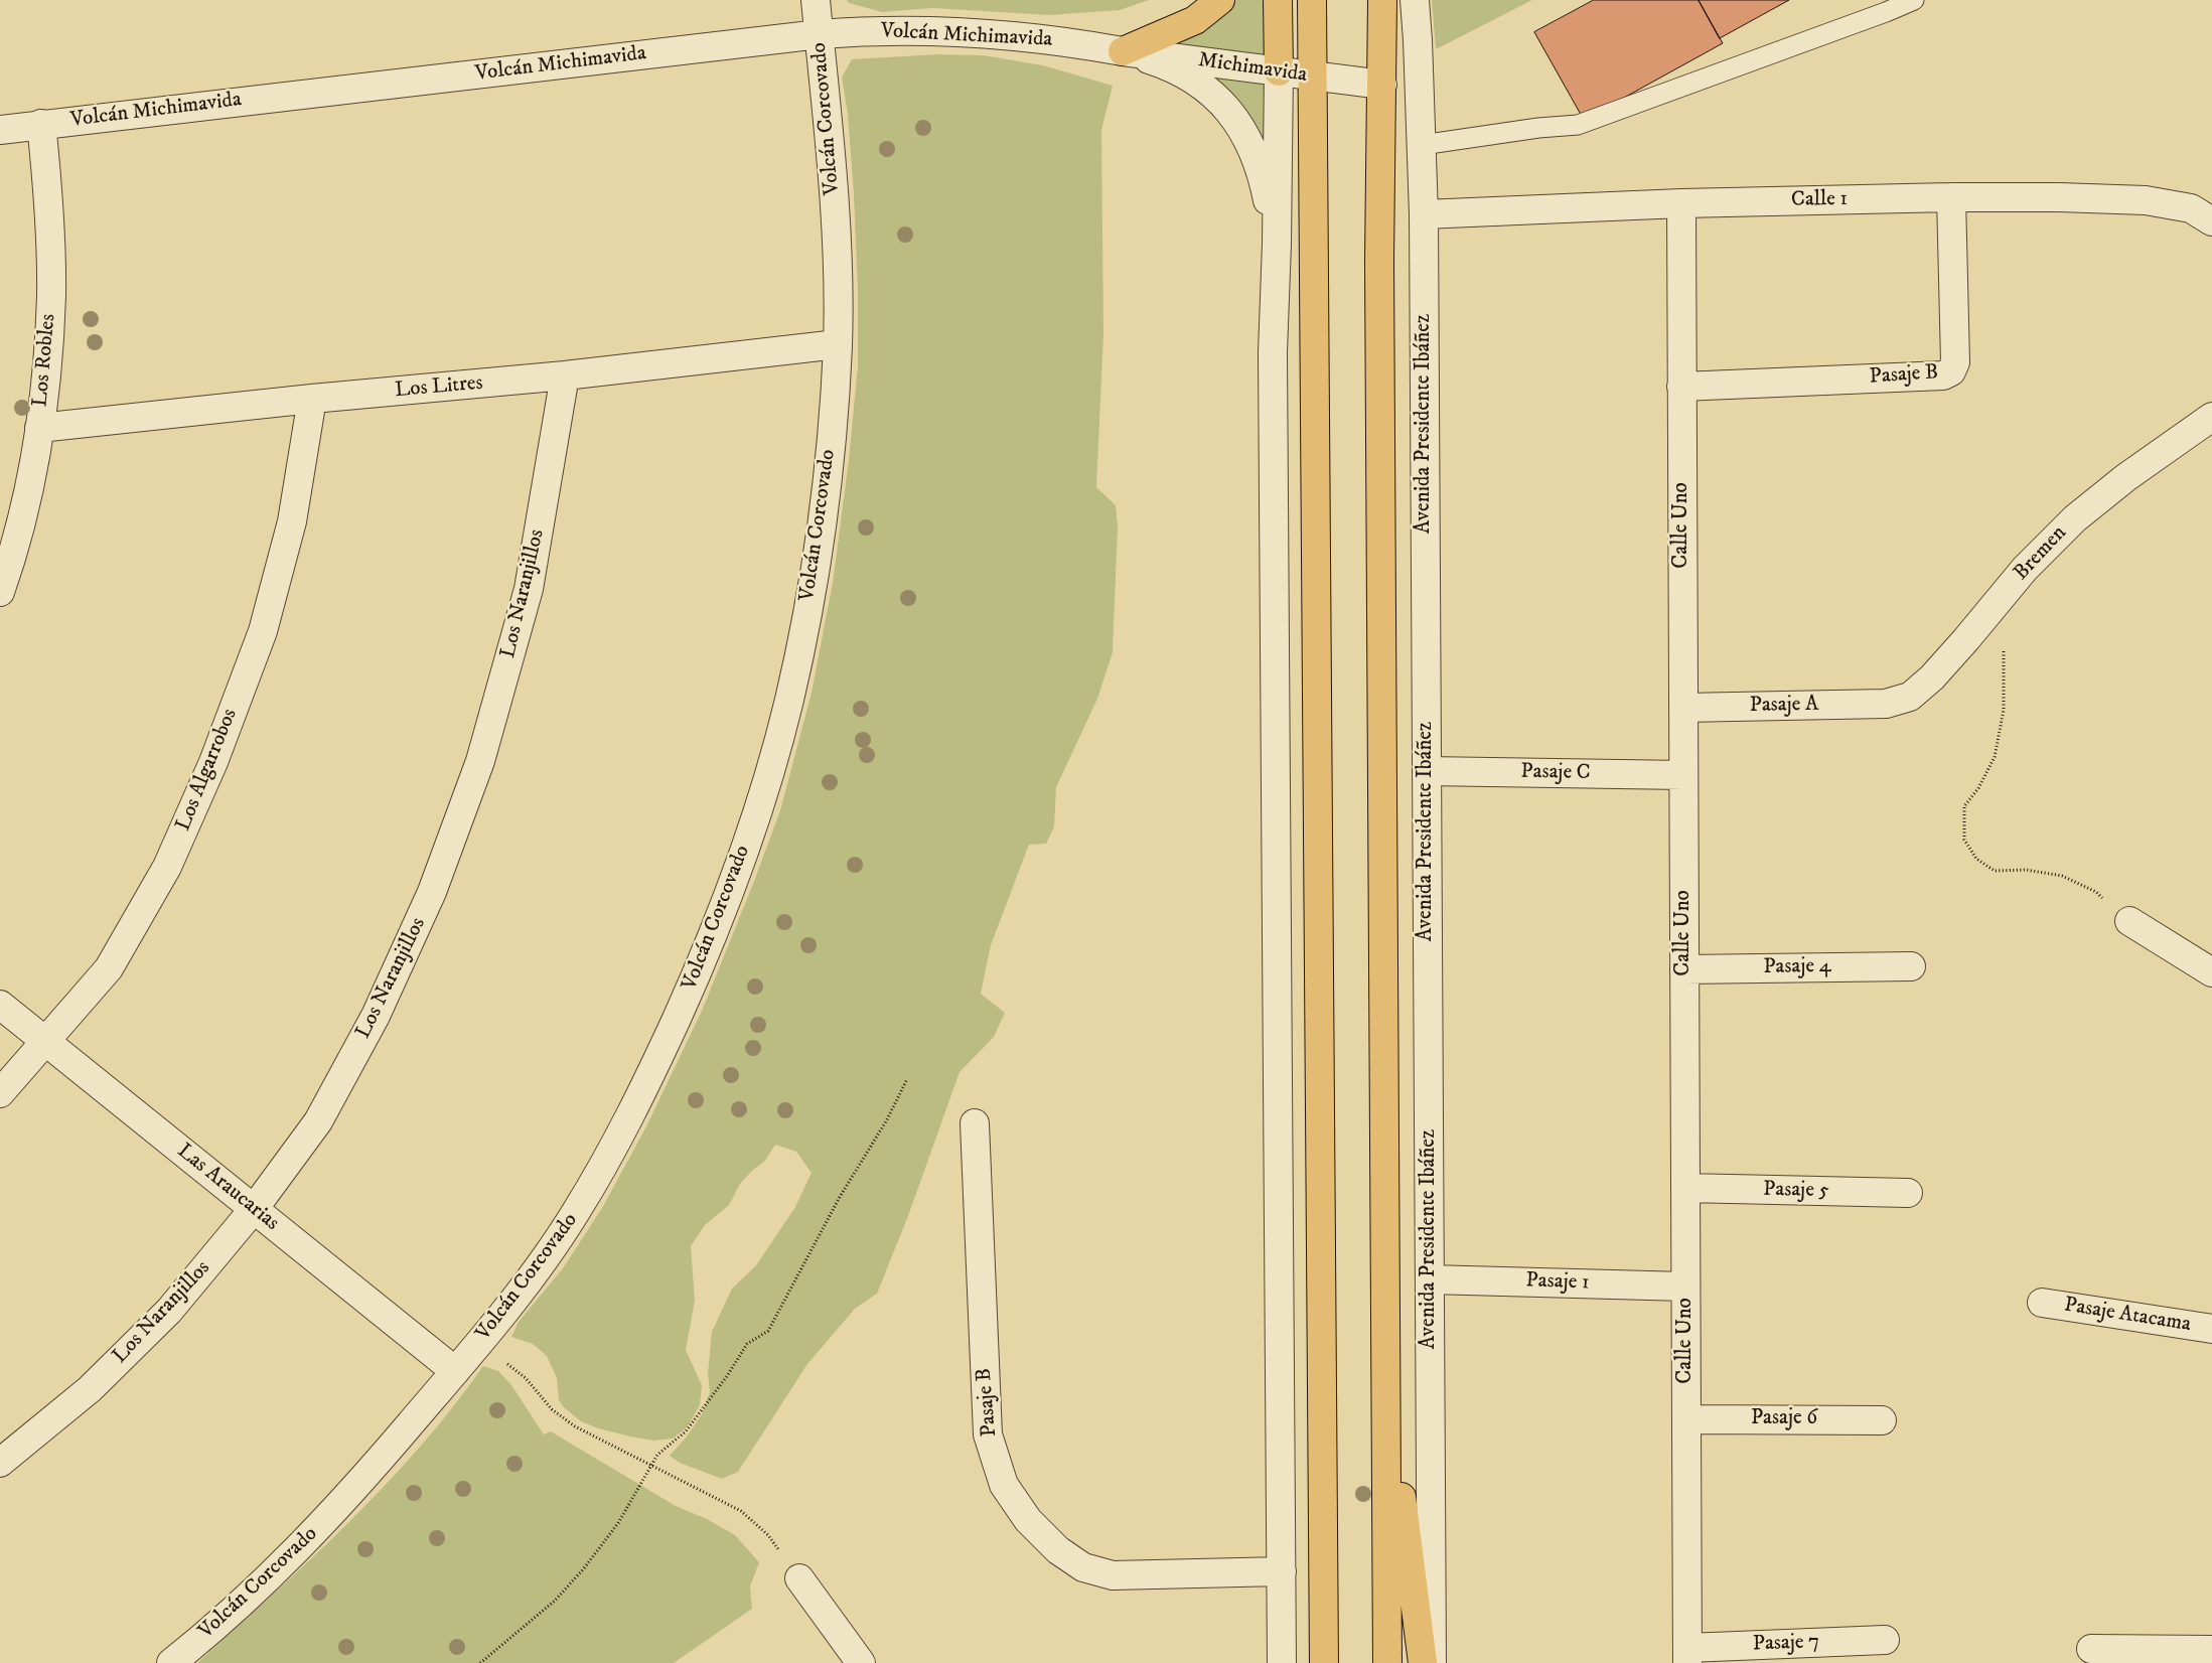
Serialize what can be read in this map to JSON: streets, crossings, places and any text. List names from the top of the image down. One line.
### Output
{"streets":{"main road":["Avenida Presidente Ibáñez"],"street":["Volcán Michimavida","Michimavida","Volcán Corcovado","Calle 1","Los Robles","Pasaje B","Los Litres","Calle Uno","Bremen","Los Naranjillos","Pasaje A","Los Algarrobos","Pasaje C","Pasaje 4","Las Araucarias","Pasaje 5","Pasaje 1","Pasaje Atacama","Pasaje 6","Pasaje 7"]},"crossings":[["Volcán Michimavida","Michimavida"],["Volcán Michimavida","Volcán Corcovado"],["Volcán Michimavida","Los Robles"],["Michimavida","Avenida Presidente Ibáñez"],["Volcán Corcovado","Los Litres"],["Volcán Corcovado","Las Araucarias"],["Calle 1","Pasaje B"],["Calle 1","Avenida Presidente Ibáñez"],["Calle 1","Calle Uno"],["Los Robles","Los Litres"],["Pasaje B","Calle Uno"],["Los Litres","Los Naranjillos"],["Los Litres","Los Algarrobos"],["Avenida Presidente Ibáñez","Pasaje C"],["Avenida Presidente Ibáñez","Pasaje 1"],["Calle Uno","Pasaje A"],["Calle Uno","Pasaje C"],["Calle Uno","Pasaje 4"],["Calle Uno","Pasaje 5"],["Calle Uno","Pasaje 1"],["Calle Uno","Pasaje 6"],["Calle Uno","Pasaje 7"],["Bremen","Pasaje A"],["Los Naranjillos","Las Araucarias"],["Los Algarrobos","Las Araucarias"]]}
